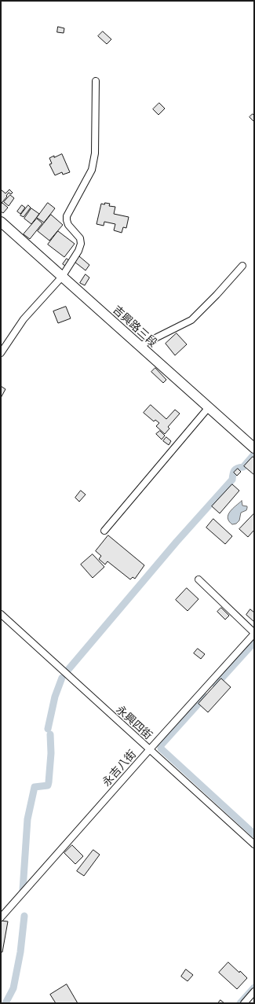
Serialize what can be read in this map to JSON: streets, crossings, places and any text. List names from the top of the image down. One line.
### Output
{"streets":{"street":["吉興路三段","永興四街","永吉八街"]},"crossings":[["永興四街","永吉八街"]]}
